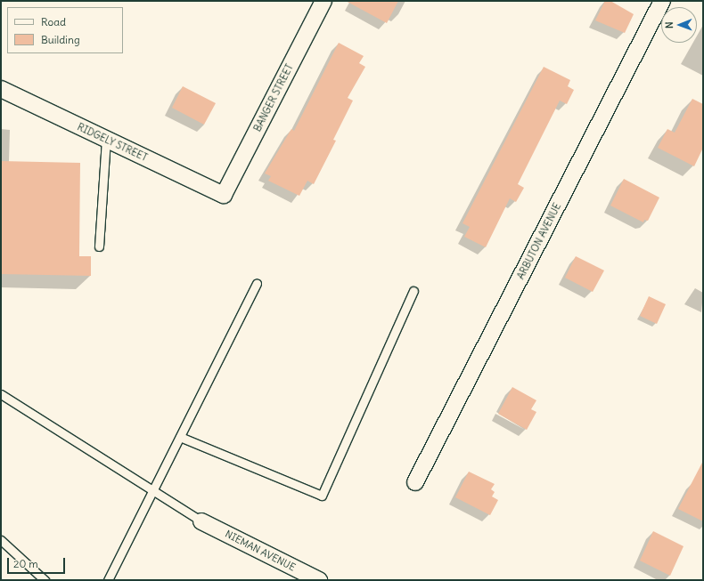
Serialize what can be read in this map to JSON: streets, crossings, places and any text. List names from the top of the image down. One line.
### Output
{"streets":{"street":["BANGER STREET","RIDGELY STREET","ARBUTON AVENUE","NIEMAN AVENUE"]},"crossings":[["BANGER STREET","RIDGELY STREET"]],"legend":["Road","Building"],"scale_bar":"20 m","north":"left"}
